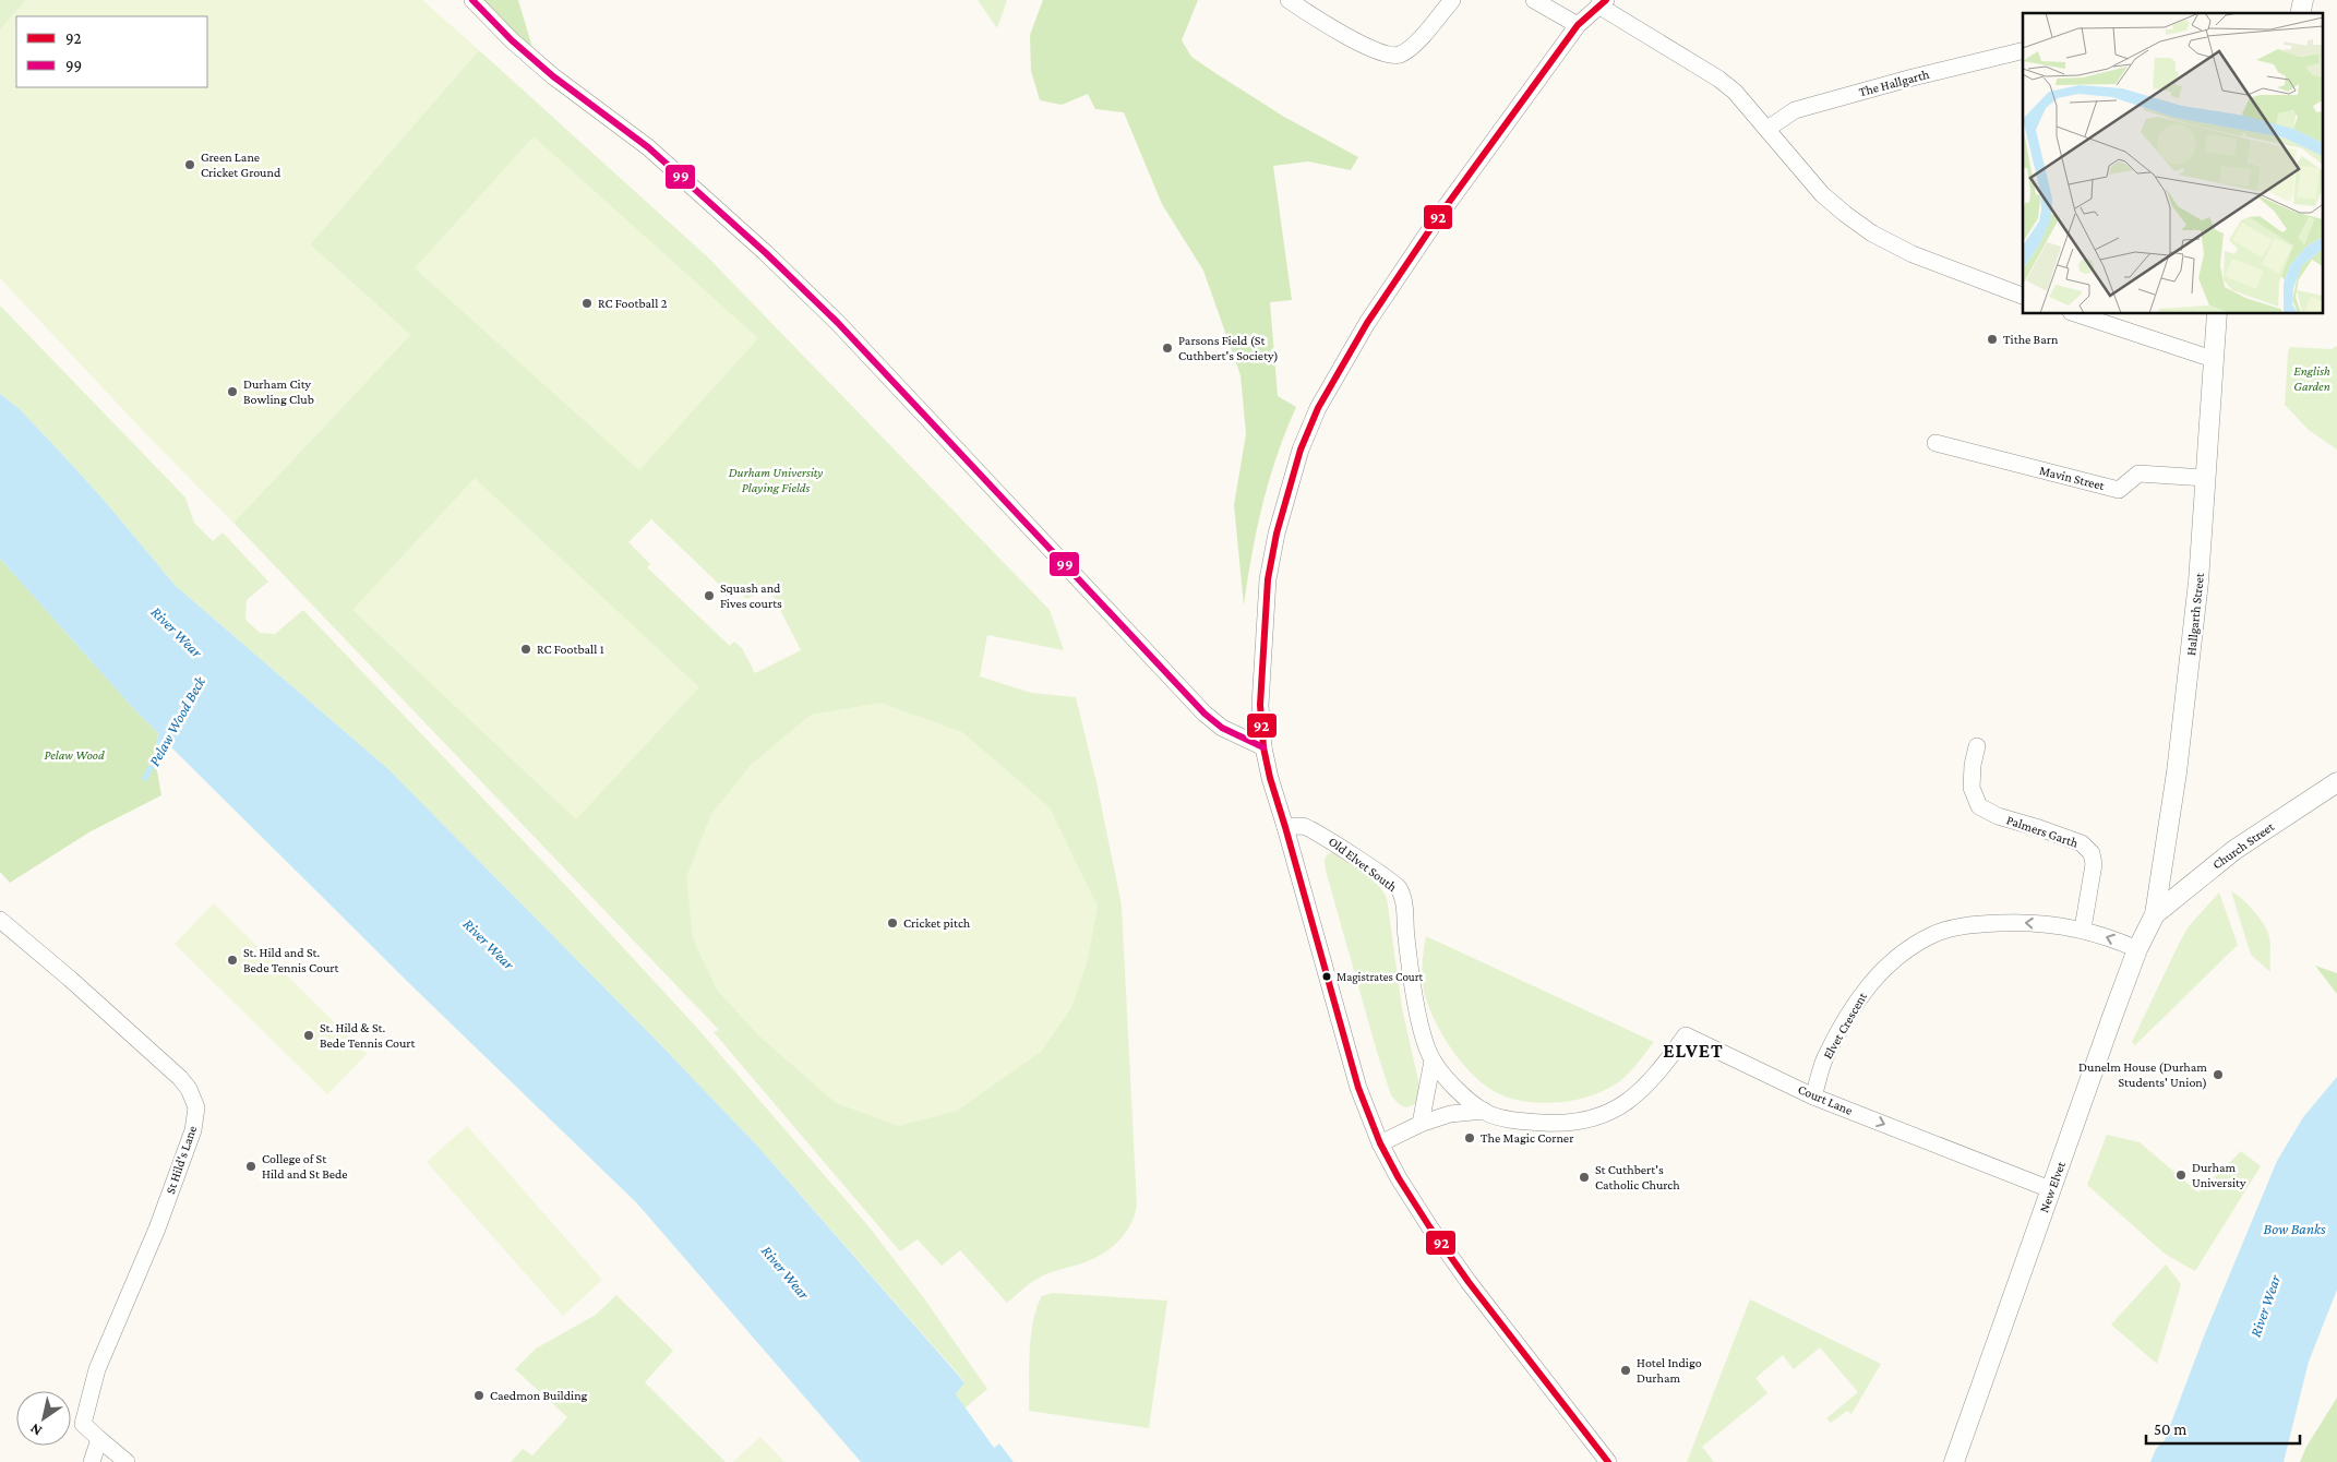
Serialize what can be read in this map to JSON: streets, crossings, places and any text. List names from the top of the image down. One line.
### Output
{"streets":{"street":["The Hallgarth","Mavin Street","Hallgarth Street","Palmers Garth","Church Street","Old Elvet South","Elvet Crescent","Court Lane","St Hild's Lane","New Elvet"]},"crossings":[["Mavin Street","Hallgarth Street"],["Hallgarth Street","Church Street"],["Hallgarth Street","New Elvet"],["Palmers Garth","Elvet Crescent"],["Church Street","New Elvet"],["Old Elvet South","Court Lane"],["Elvet Crescent","Court Lane"],["Elvet Crescent","New Elvet"],["Court Lane","New Elvet"]],"one_way":["Elvet Crescent","Court Lane"],"districts":["ELVET"],"water":["River Wear","Pelaw Wood Beck","Bow Banks"],"parks":["English Garden","Durham University Playing Fields","Pelaw Wood"],"places":["Green Lane Cricket Ground","RC Football 2","Tithe Barn","Parsons Field (St Cuthbert's Society)","Durham City Bowling Club","Squash and Fives courts","RC Football 1","Cricket pitch","St. Hild and St. Bede Tennis Court","Magistrates Court","St. Hild & St. Bede Tennis Court","Dunelm House (Durham Students' Union)","The Magic Corner","College of St Hild and St Bede","Durham University","St Cuthbert's Catholic Church","Hotel Indigo Durham","Caedmon Building"],"lines":["transit line 92","transit line 99"],"legend":["92","99"],"scale_bar":"50 m","north":"bottom left"}
